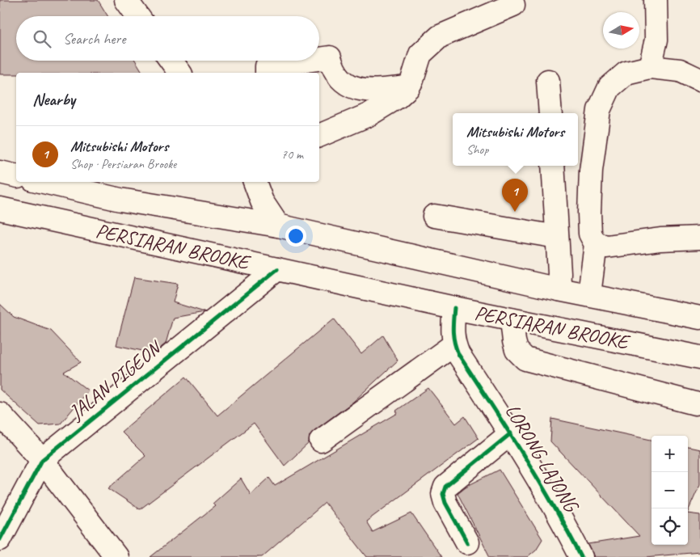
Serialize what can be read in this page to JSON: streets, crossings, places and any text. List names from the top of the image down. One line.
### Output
{"streets":{"main road":["PERSIARAN BROOKE","JALAN PIGEON","LORONG LAJONG"]},"crossings":[["PERSIARAN BROOKE","JALAN PIGEON"],["PERSIARAN BROOKE","LORONG LAJONG"]],"north":"right","page":{"search":"Search here","heading":"Nearby","popup":["Mitsubishi Motors","Shop"],"list":[{"mark":"1","name":"Mitsubishi Motors","note":"Shop · Persiaran Brooke","value":"70 m"}],"pins":"1","map_buttons":["+","−"]}}
